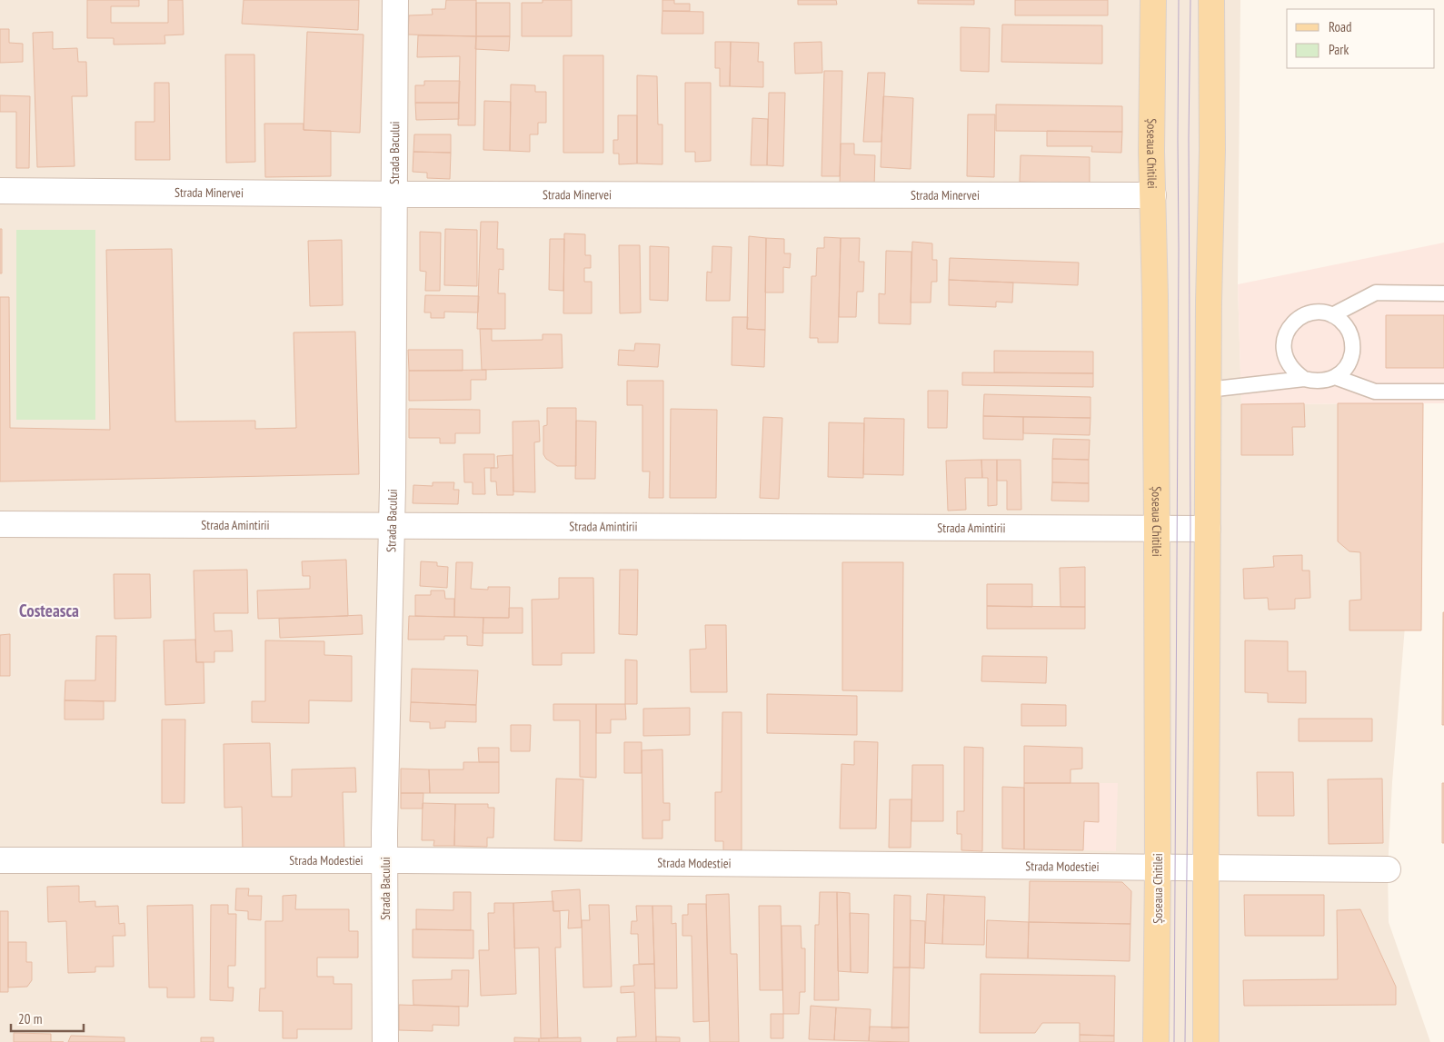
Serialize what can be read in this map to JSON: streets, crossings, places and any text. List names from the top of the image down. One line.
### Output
{"streets":{"main road":["Șoseaua Chitilei"],"street":["Strada Bacului","Strada Minervei","Strada Amintirii","Strada Modestiei"]},"crossings":[["Strada Bacului","Strada Minervei"],["Strada Bacului","Strada Amintirii"],["Strada Bacului","Strada Modestiei"],["Șoseaua Chitilei","Strada Minervei"],["Șoseaua Chitilei","Strada Amintirii"],["Șoseaua Chitilei","Strada Modestiei"]],"districts":["Costeasca"],"legend":["Road","Park"],"scale_bar":"20 m"}
